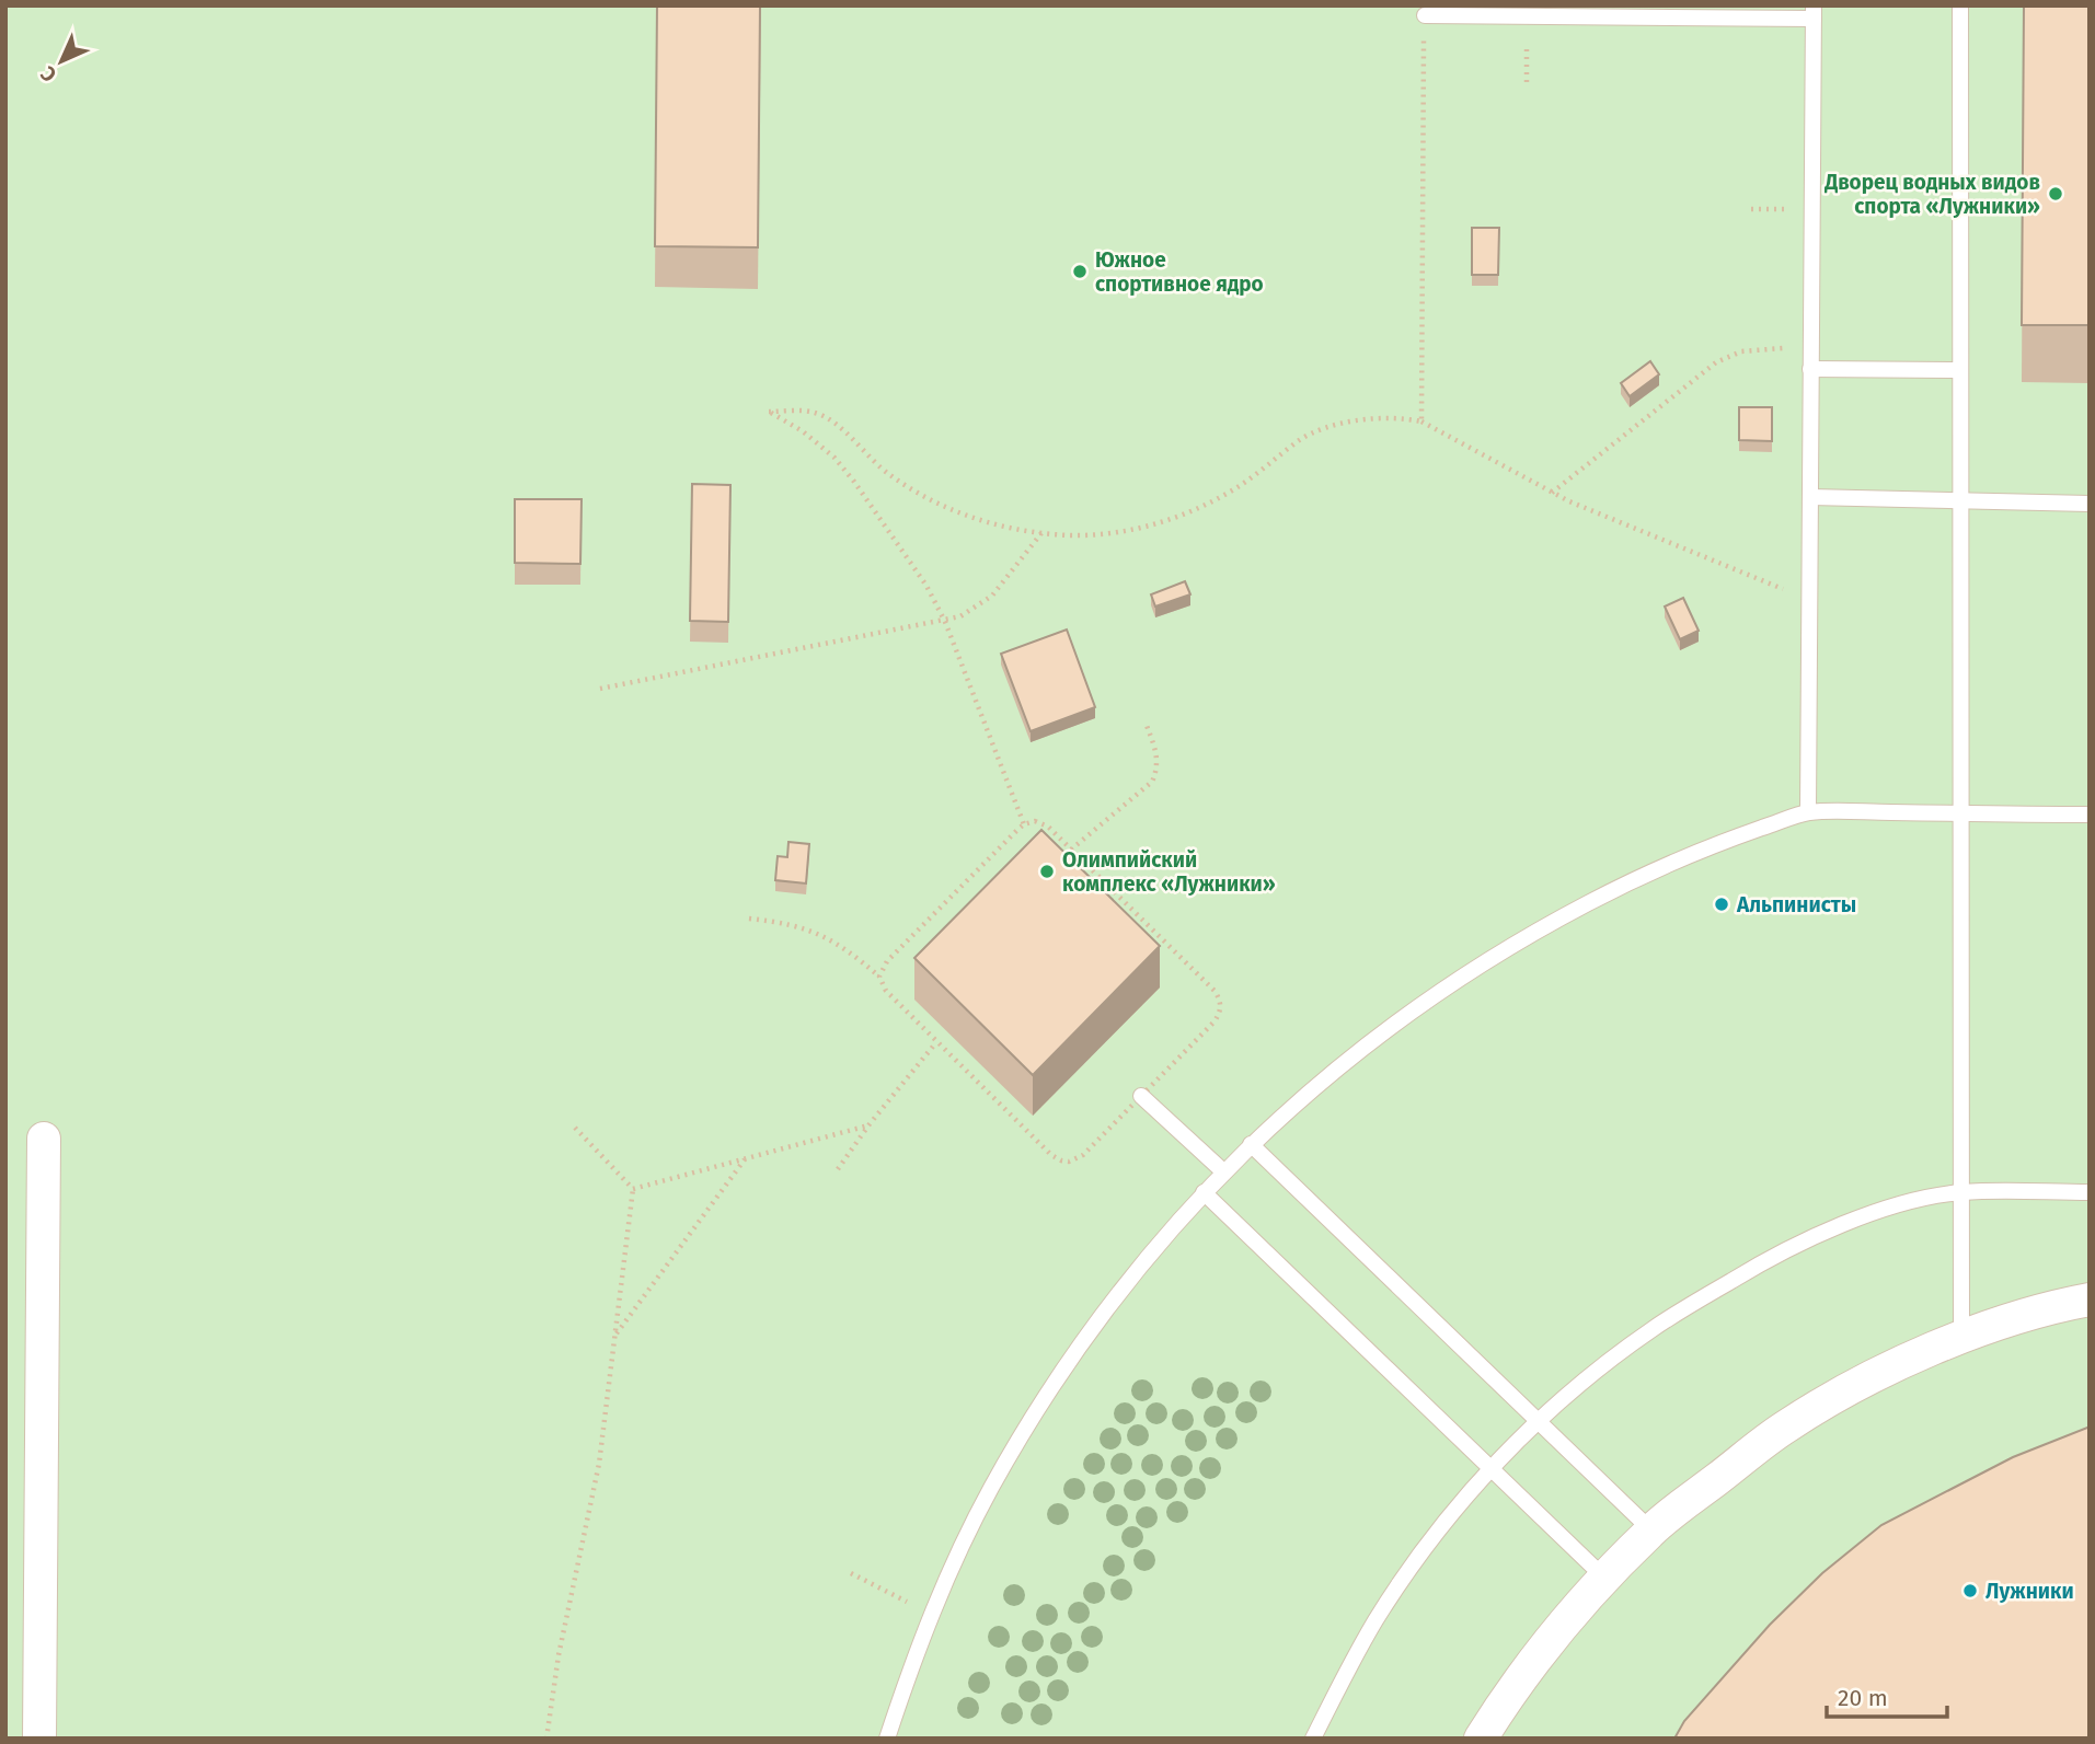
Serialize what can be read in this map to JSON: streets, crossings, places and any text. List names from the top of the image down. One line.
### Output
{"places":["Дворец водных видов спорта «Лужники»","Южное спортивное ядро","Олимпийский комплекс «Лужники»","Альпинисты","Лужники"],"scale_bar":"20 m","north":"bottom left"}
